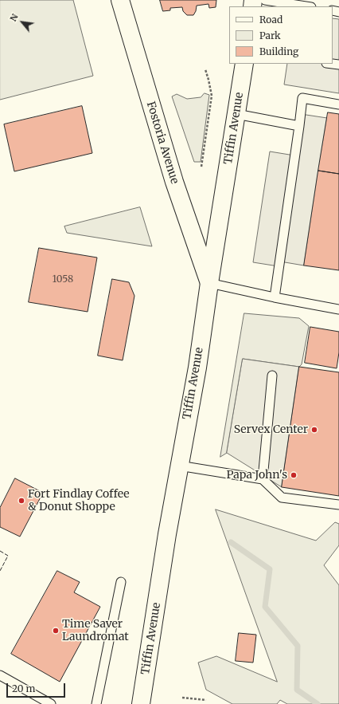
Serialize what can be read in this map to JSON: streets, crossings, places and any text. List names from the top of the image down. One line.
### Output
{"streets":{"main road":["Tiffin Avenue","Fostoria Avenue"]},"crossings":[["Tiffin Avenue","Fostoria Avenue"]],"places":["Servex Center","Papa John's","Fort Findlay Coffee & Donut Shoppe","Time Saver Laundromat"],"house_numbers":["1058"],"legend":["Road","Park","Building"],"scale_bar":"20 m","north":"top left"}
